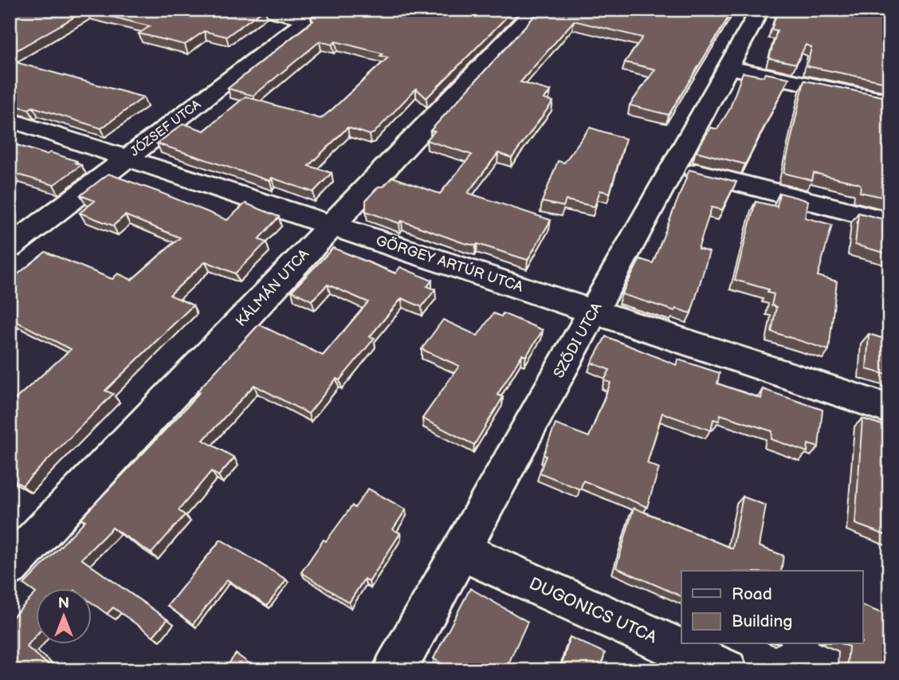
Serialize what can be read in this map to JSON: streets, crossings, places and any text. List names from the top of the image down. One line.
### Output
{"streets":{"street":["JÓZSEF UTCA","GÖRGEY ARTÚR UTCA","KÁLMÁN UTCA","SZŐDI UTCA","DUGONICS UTCA"]},"crossings":[["JÓZSEF UTCA","GÖRGEY ARTÚR UTCA"],["GÖRGEY ARTÚR UTCA","KÁLMÁN UTCA"],["GÖRGEY ARTÚR UTCA","SZŐDI UTCA"],["SZŐDI UTCA","DUGONICS UTCA"]],"legend":["Road","Building"],"north":"top"}
